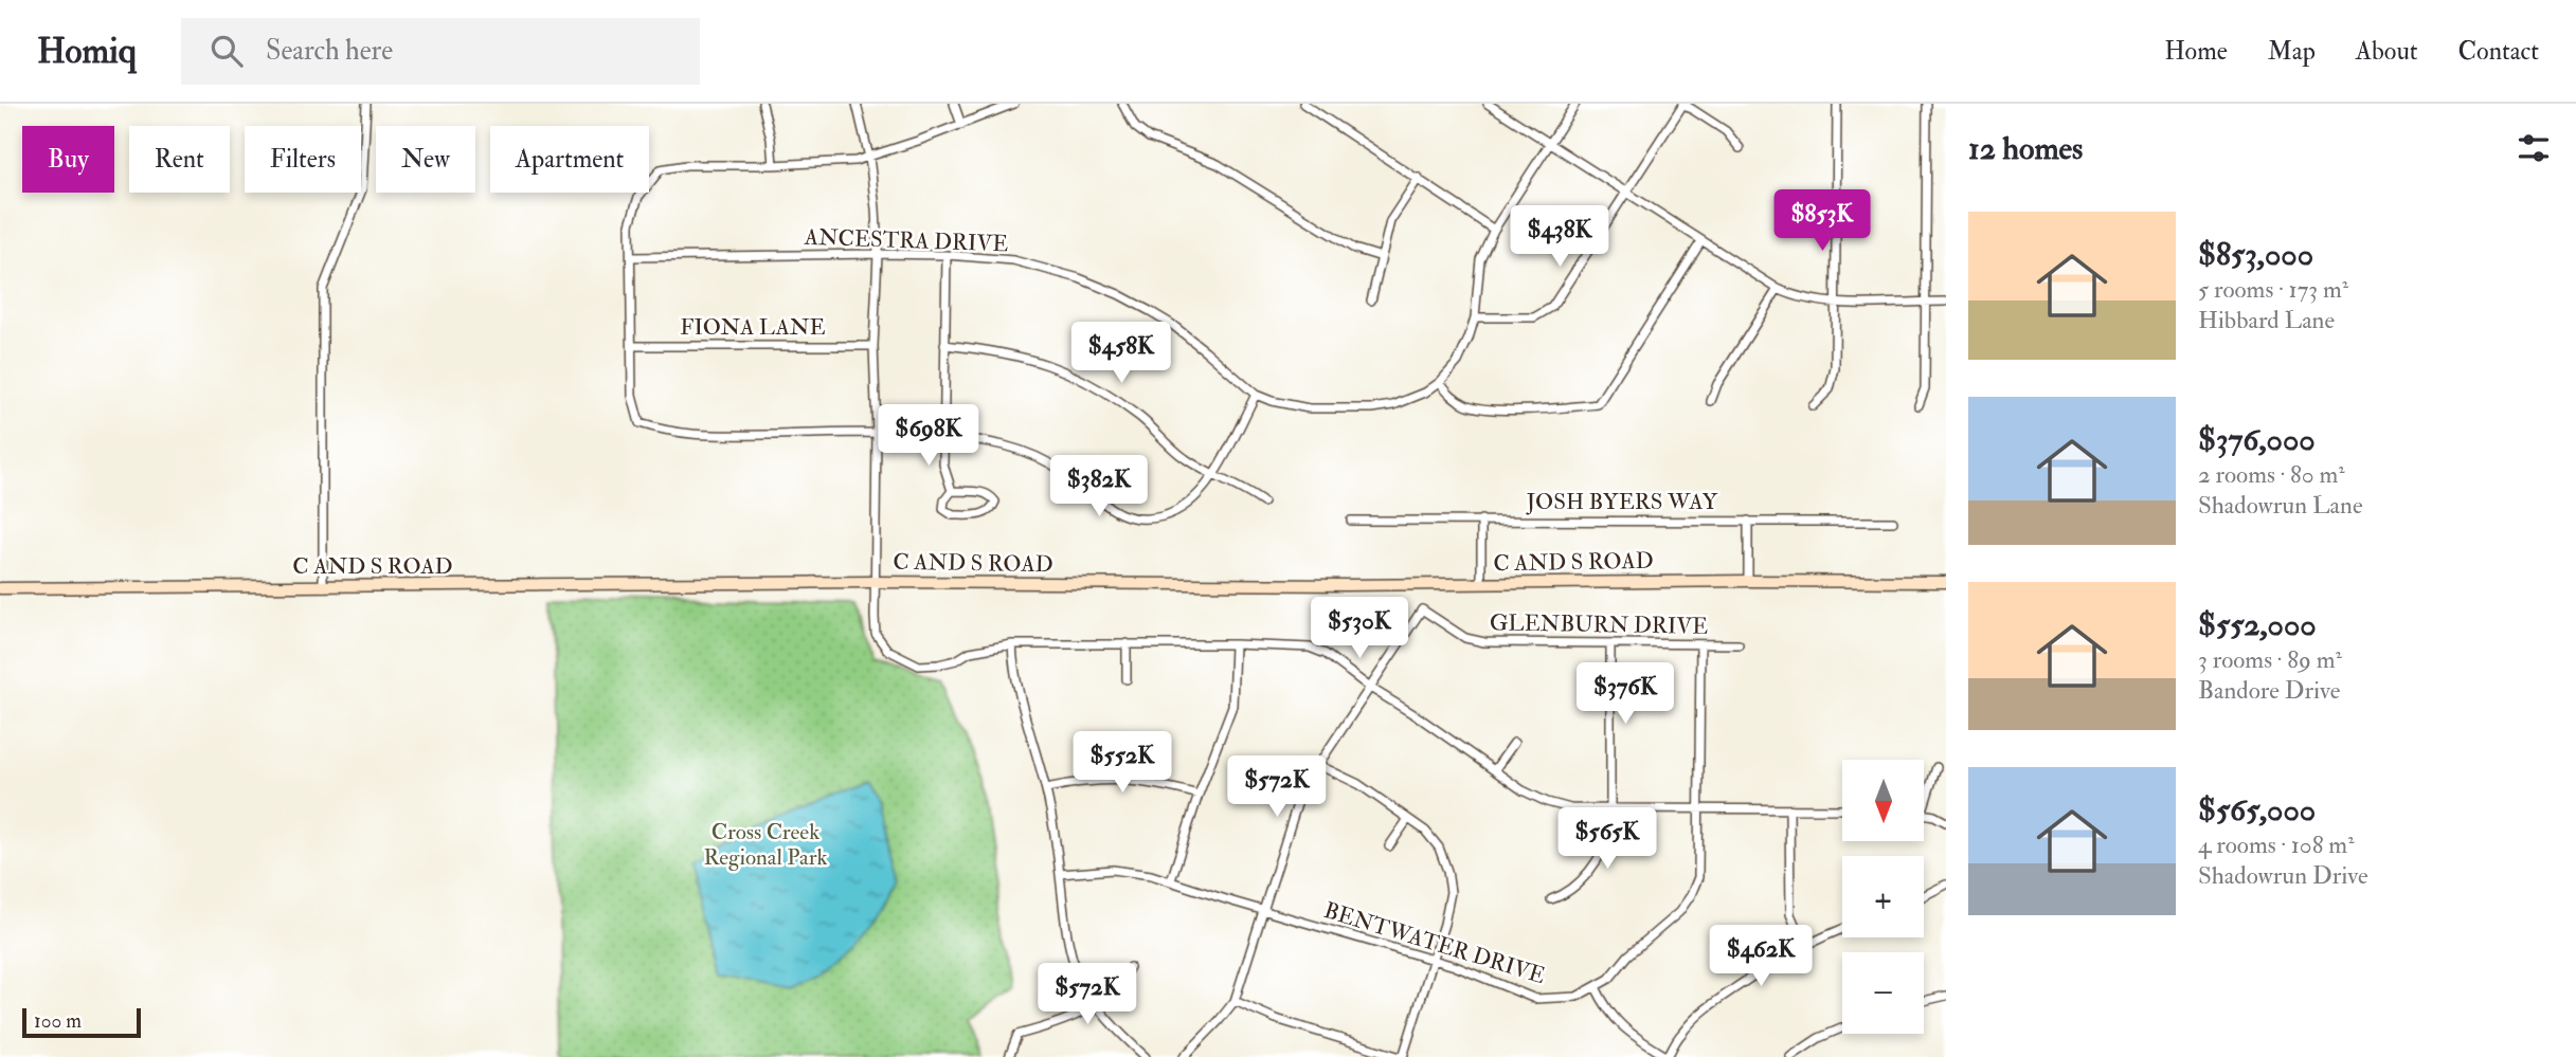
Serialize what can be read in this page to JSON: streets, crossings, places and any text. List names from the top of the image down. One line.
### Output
{"streets":{"main road":["C AND S ROAD"],"street":["ANCESTRA DRIVE","FIONA LANE","JOSH BYERS WAY","GLENBURN DRIVE","BENTWATER DRIVE"]},"crossings":[["GLENBURN DRIVE","BENTWATER DRIVE"]],"parks":["Cross Creek Regional Park"],"scale_bar":"100 m","north":"bottom","page":{"header":"Homiq","search":"Search here","nav":["Home","Map","About","Contact"],"heading":"12 homes","chip":["Buy","Rent","Filters","New","Apartment"],"price":["$853K","$438K","$458K","$698K","$382K","$530K","$376K","$552K","$572K","$565K","$462K","$572K"],"list":[{"name":"$853,000","note":"5 rooms · 173 m² · Hibbard Lane"},{"name":"$376,000","note":"2 rooms · 80 m² · Shadowrun Lane"},{"name":"$552,000","note":"3 rooms · 89 m² · Bandore Drive"},{"name":"$565,000","note":"4 rooms · 108 m² · Shadowrun Drive"}],"map_buttons":["+","−"],"scale":"100 m"}}
